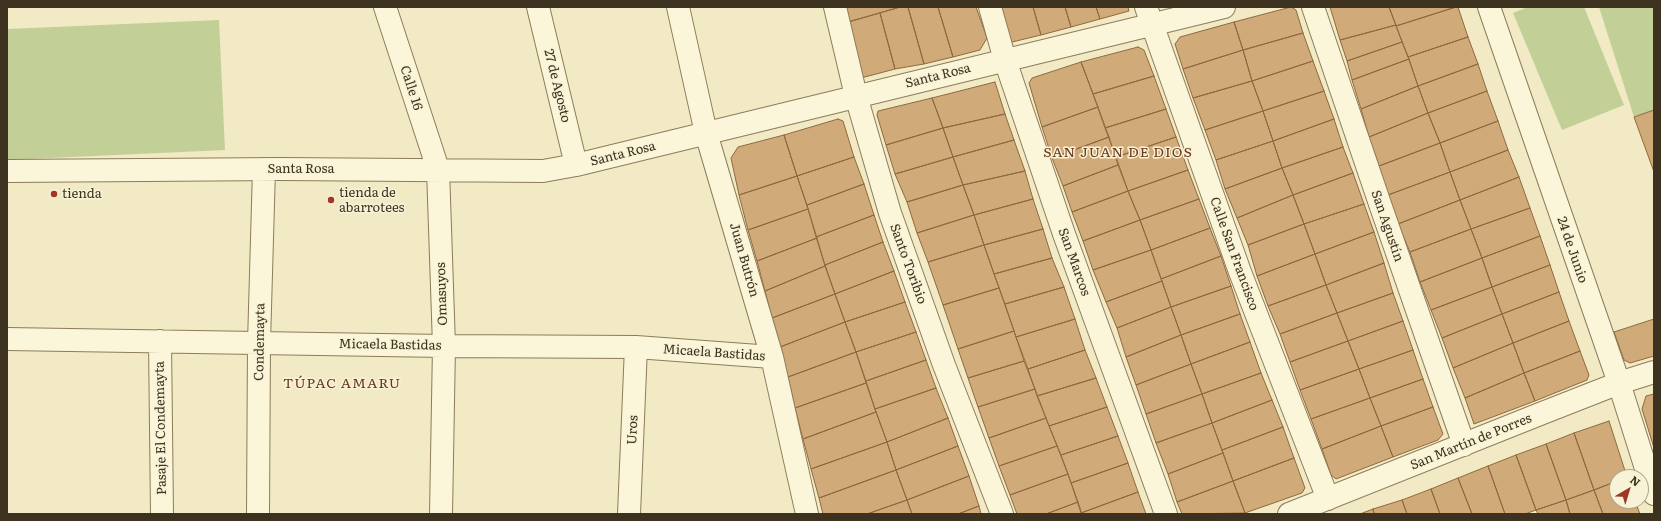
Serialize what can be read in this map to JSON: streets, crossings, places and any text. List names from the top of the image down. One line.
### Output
{"streets":{"street":["Santa Rosa","27 de Agosto","Calle 16","San Agustín","24 de Junio","Calle San Francisco","Juan Butrón","San Marcos","Santo Toribio","Omasuyos","Condemayta","Micaela Bastidas","Pasaje El Condemayta","Uros","San Martín de Porres"]},"crossings":[["Santa Rosa","27 de Agosto"],["Santa Rosa","Calle 16"],["Santa Rosa","Calle San Francisco"],["Santa Rosa","Juan Butrón"],["Santa Rosa","San Marcos"],["Santa Rosa","Santo Toribio"],["Santa Rosa","Omasuyos"],["Santa Rosa","Condemayta"],["Calle 16","Omasuyos"],["San Agustín","San Martín de Porres"],["24 de Junio","San Martín de Porres"],["Calle San Francisco","San Martín de Porres"],["Juan Butrón","Micaela Bastidas"],["Omasuyos","Micaela Bastidas"],["Condemayta","Micaela Bastidas"],["Micaela Bastidas","Pasaje El Condemayta"],["Micaela Bastidas","Uros"]],"districts":["SAN JUAN DE DIOS","TÚPAC AMARU"],"places":["tienda","tienda de abarrotees"],"north":"top right"}
